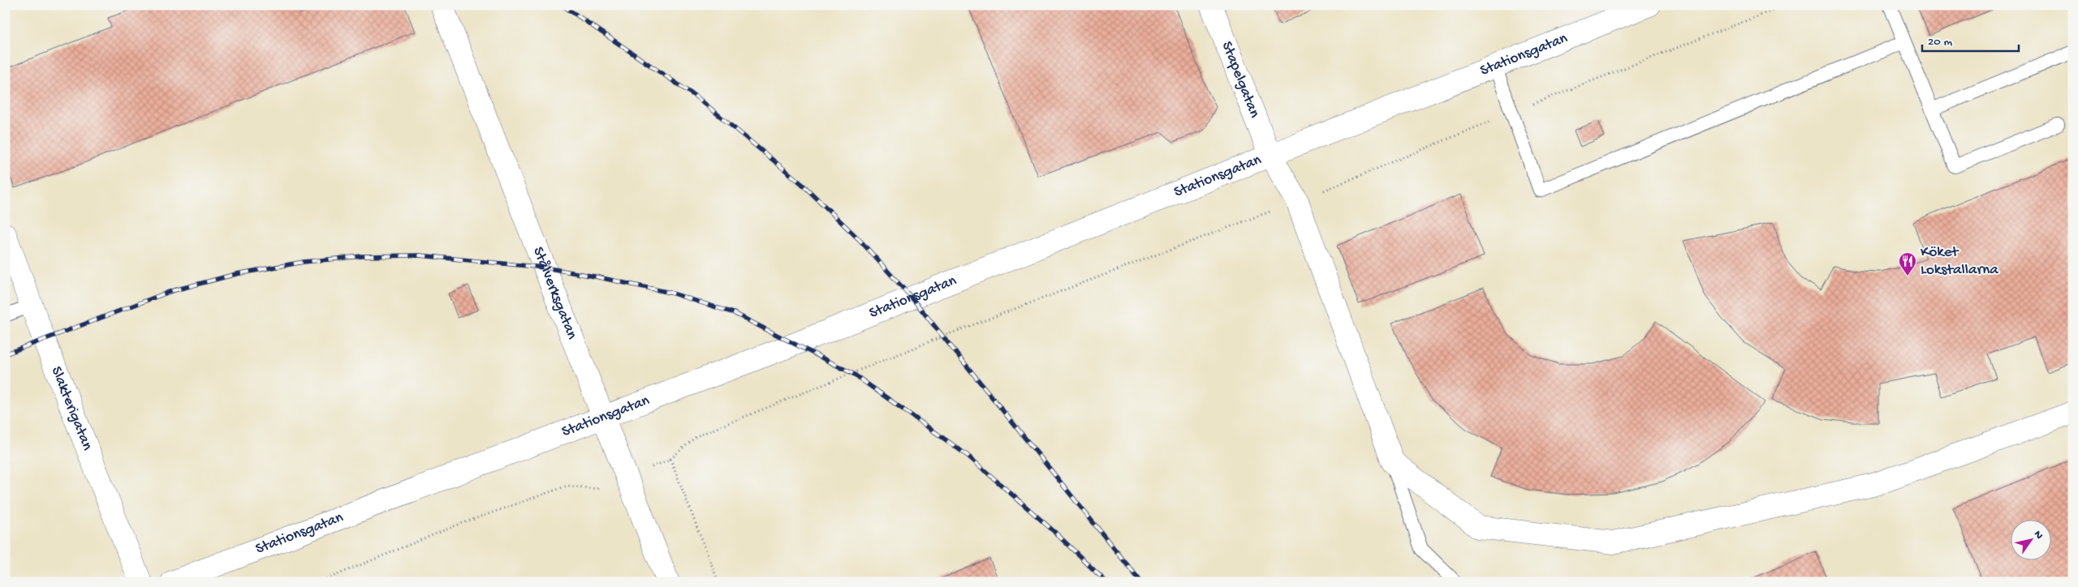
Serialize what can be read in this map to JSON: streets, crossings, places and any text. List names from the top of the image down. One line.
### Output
{"streets":{"street":["Stationsgatan","Stapelgatan","Stålverksgatan","Slakterigatan"]},"crossings":[["Stationsgatan","Stapelgatan"],["Stationsgatan","Stålverksgatan"]],"places":{"restaurant":["Köket Lokstallarna"]},"scale_bar":"20 m","north":"top right"}
